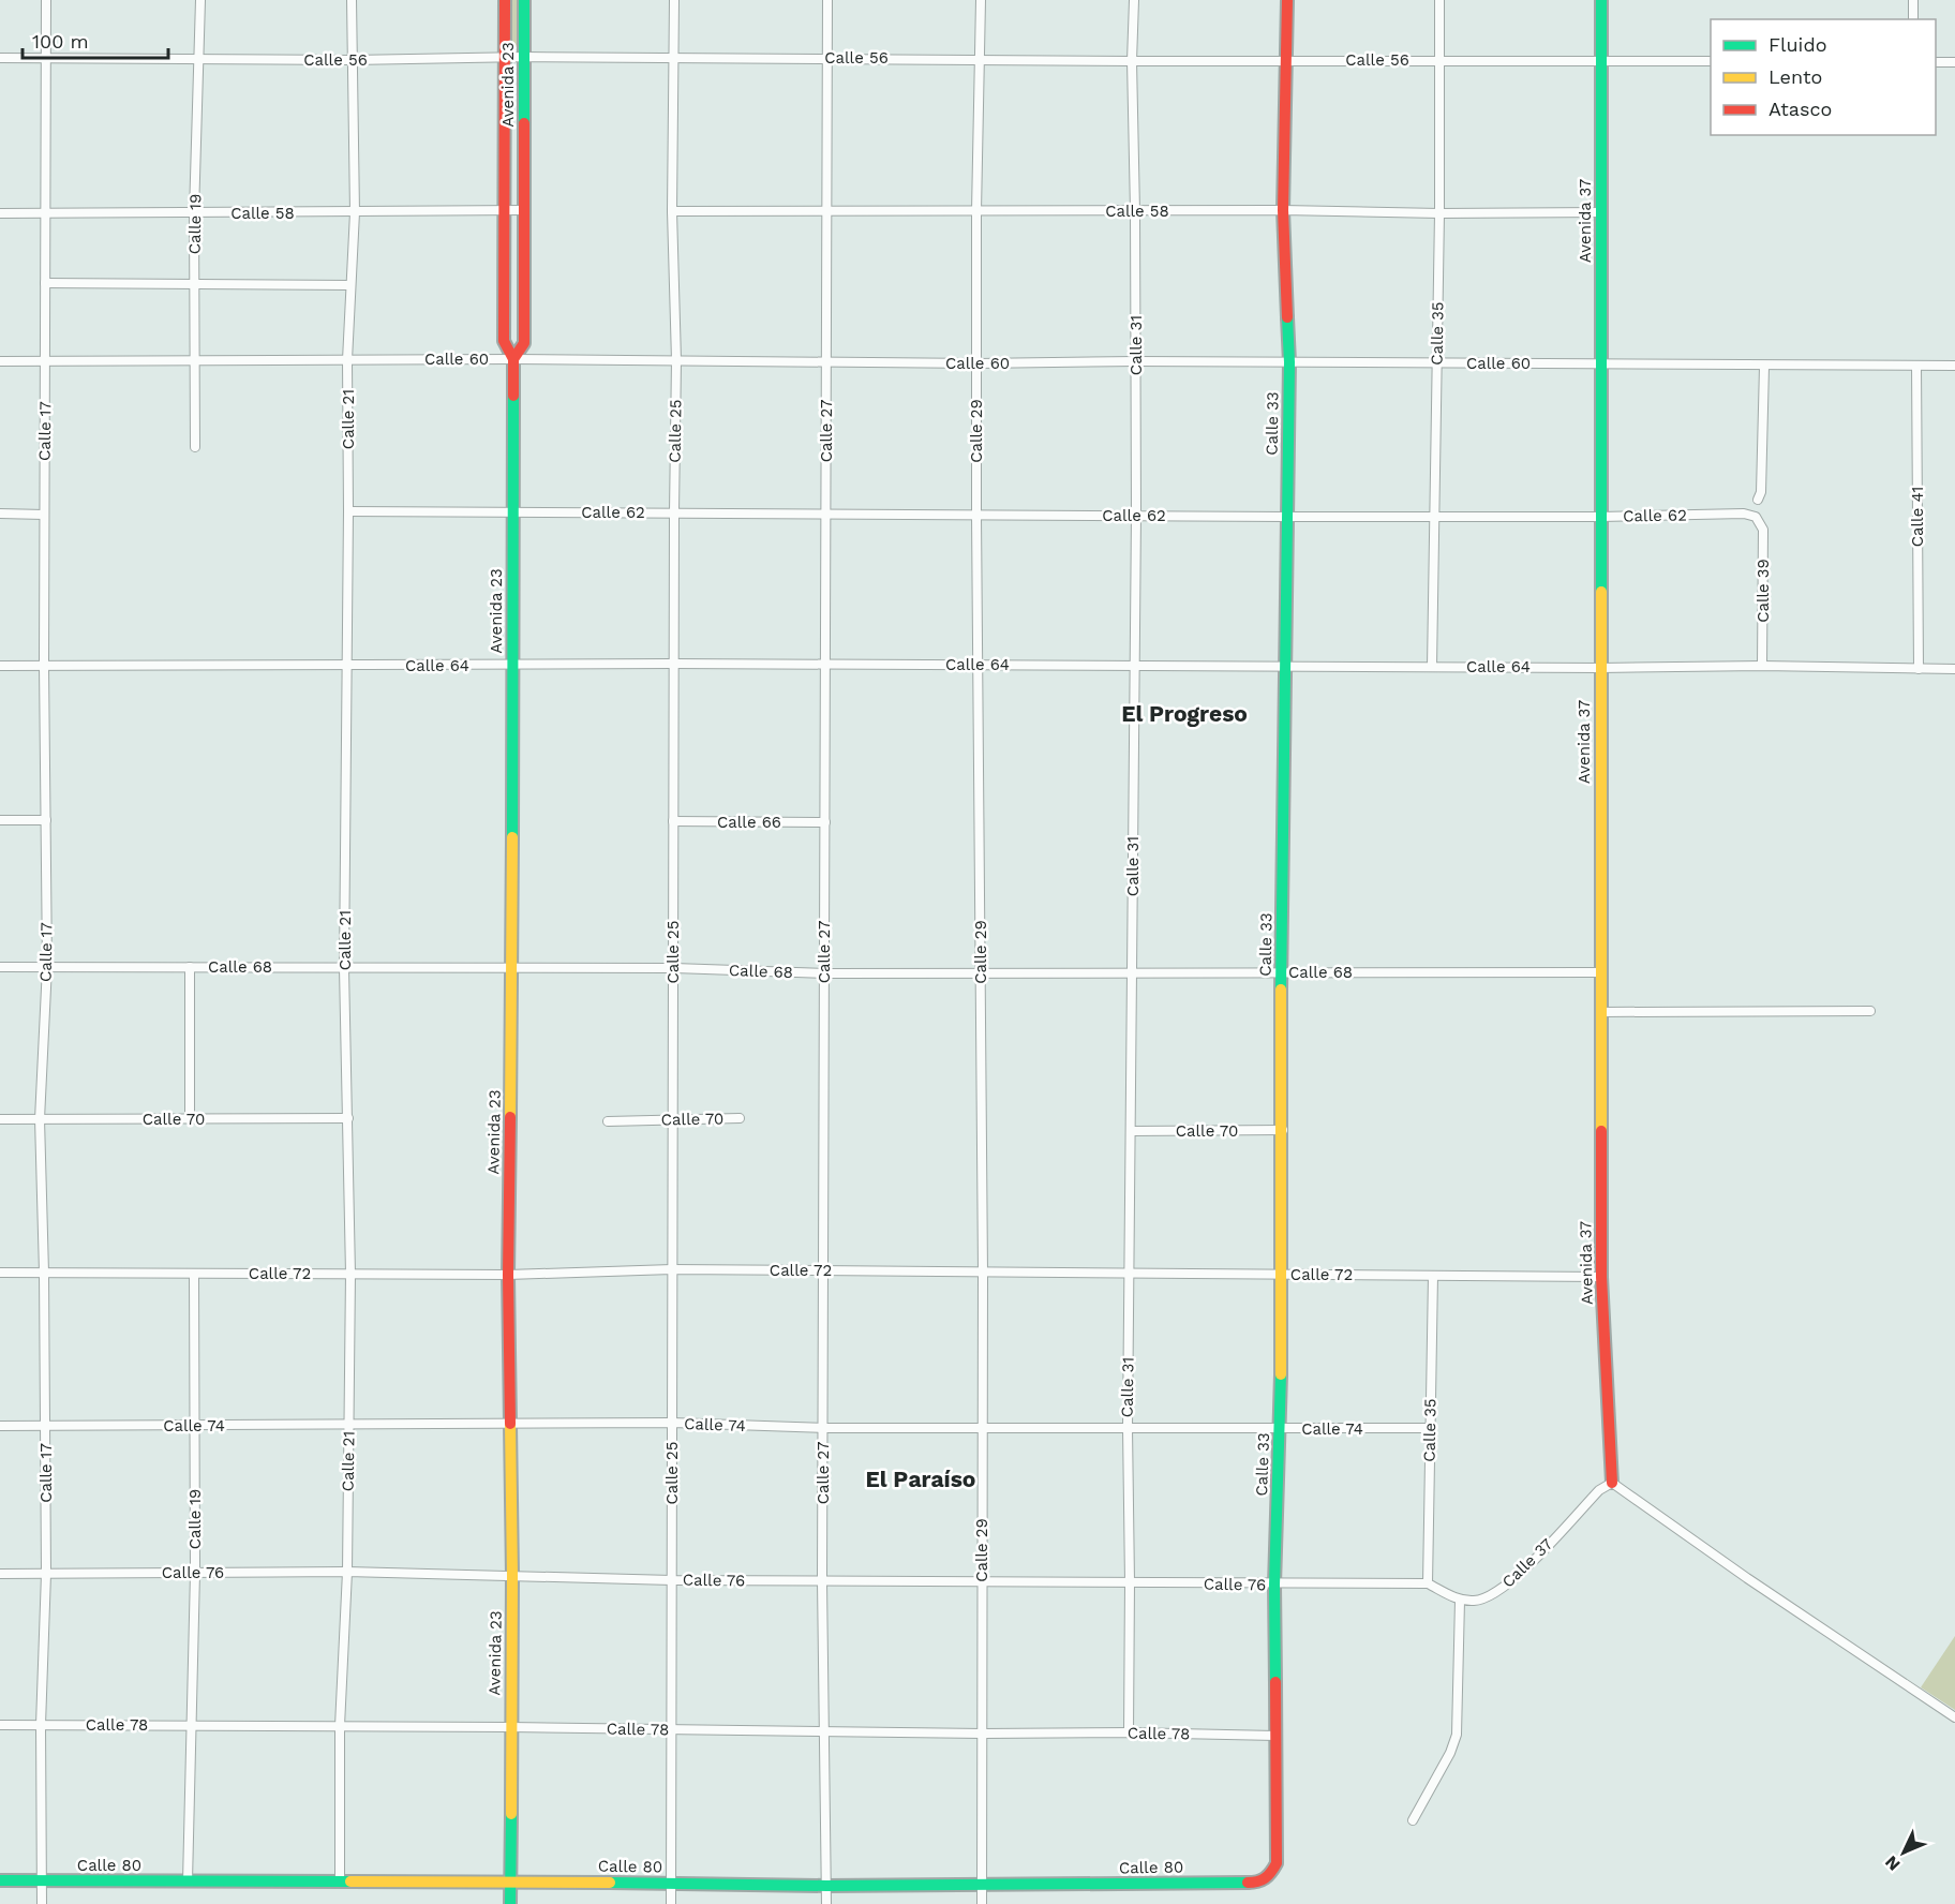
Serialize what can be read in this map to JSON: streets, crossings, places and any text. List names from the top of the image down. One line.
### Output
{"streets":{"street":["Calle 56","Avenida 23","Calle 58","Avenida 37","Calle 19","Calle 35","Calle 31","Calle 60","Calle 21","Calle 33","Calle 17","Calle 25","Calle 27","Calle 29","Calle 62","Calle 41","Calle 39","Calle 64","Calle 66","Calle 68","Calle 70","Calle 72","Calle 74","Calle 37","Calle 76","Calle 78","Calle 80"]},"crossings":[["Calle 56","Avenida 23"],["Calle 56","Avenida 37"],["Calle 56","Calle 19"],["Calle 56","Calle 35"],["Calle 56","Calle 31"],["Calle 56","Calle 21"],["Calle 56","Calle 33"],["Calle 56","Calle 17"],["Calle 56","Calle 25"],["Calle 56","Calle 27"],["Calle 56","Calle 29"],["Avenida 23","Calle 58"],["Avenida 23","Calle 60"],["Avenida 23","Calle 62"],["Avenida 23","Calle 64"],["Avenida 23","Calle 68"],["Avenida 23","Calle 72"],["Avenida 23","Calle 74"],["Avenida 23","Calle 76"],["Avenida 23","Calle 78"],["Avenida 23","Calle 80"],["Calle 58","Avenida 37"],["Calle 58","Calle 19"],["Calle 58","Calle 35"],["Calle 58","Calle 31"],["Calle 58","Calle 21"],["Calle 58","Calle 33"],["Calle 58","Calle 17"],["Calle 58","Calle 25"],["Calle 58","Calle 27"],["Calle 58","Calle 29"],["Avenida 37","Calle 60"],["Avenida 37","Calle 62"],["Avenida 37","Calle 64"],["Avenida 37","Calle 68"],["Avenida 37","Calle 72"],["Avenida 37","Calle 37"],["Calle 19","Calle 60"],["Calle 19","Calle 72"],["Calle 19","Calle 74"],["Calle 19","Calle 76"],["Calle 19","Calle 78"],["Calle 19","Calle 80"],["Calle 35","Calle 60"],["Calle 35","Calle 62"],["Calle 35","Calle 64"],["Calle 35","Calle 72"],["Calle 35","Calle 74"],["Calle 35","Calle 76"],["Calle 31","Calle 60"],["Calle 31","Calle 62"],["Calle 31","Calle 64"],["Calle 31","Calle 68"],["Calle 31","Calle 70"],["Calle 31","Calle 72"],["Calle 31","Calle 74"],["Calle 31","Calle 76"],["Calle 31","Calle 78"],["Calle 60","Calle 21"],["Calle 60","Calle 33"],["Calle 60","Calle 17"],["Calle 60","Calle 25"],["Calle 60","Calle 27"],["Calle 60","Calle 29"],["Calle 60","Calle 41"],["Calle 21","Calle 62"],["Calle 21","Calle 64"],["Calle 21","Calle 68"],["Calle 21","Calle 70"],["Calle 21","Calle 72"],["Calle 21","Calle 74"],["Calle 21","Calle 76"],["Calle 21","Calle 78"],["Calle 21","Calle 80"],["Calle 33","Calle 62"],["Calle 33","Calle 64"],["Calle 33","Calle 68"],["Calle 33","Calle 70"],["Calle 33","Calle 72"],["Calle 33","Calle 74"],["Calle 33","Calle 76"],["Calle 33","Calle 78"],["Calle 33","Calle 80"],["Calle 17","Calle 64"],["Calle 17","Calle 68"],["Calle 17","Calle 70"],["Calle 17","Calle 72"],["Calle 17","Calle 74"],["Calle 17","Calle 76"],["Calle 17","Calle 78"],["Calle 17","Calle 80"],["Calle 25","Calle 62"],["Calle 25","Calle 64"],["Calle 25","Calle 66"],["Calle 25","Calle 68"],["Calle 25","Calle 70"],["Calle 25","Calle 72"],["Calle 25","Calle 74"],["Calle 25","Calle 76"],["Calle 25","Calle 78"],["Calle 25","Calle 80"],["Calle 27","Calle 62"],["Calle 27","Calle 64"],["Calle 27","Calle 66"],["Calle 27","Calle 68"],["Calle 27","Calle 72"],["Calle 27","Calle 74"],["Calle 27","Calle 76"],["Calle 27","Calle 78"],["Calle 27","Calle 80"],["Calle 29","Calle 62"],["Calle 29","Calle 64"],["Calle 29","Calle 68"],["Calle 29","Calle 72"],["Calle 29","Calle 74"],["Calle 29","Calle 76"],["Calle 29","Calle 78"],["Calle 29","Calle 80"],["Calle 62","Calle 39"],["Calle 41","Calle 64"],["Calle 39","Calle 64"]],"districts":["El Progreso","El Paraíso"],"legend":["Fluido","Lento","Atasco"],"scale_bar":"100 m","north":"bottom left"}
